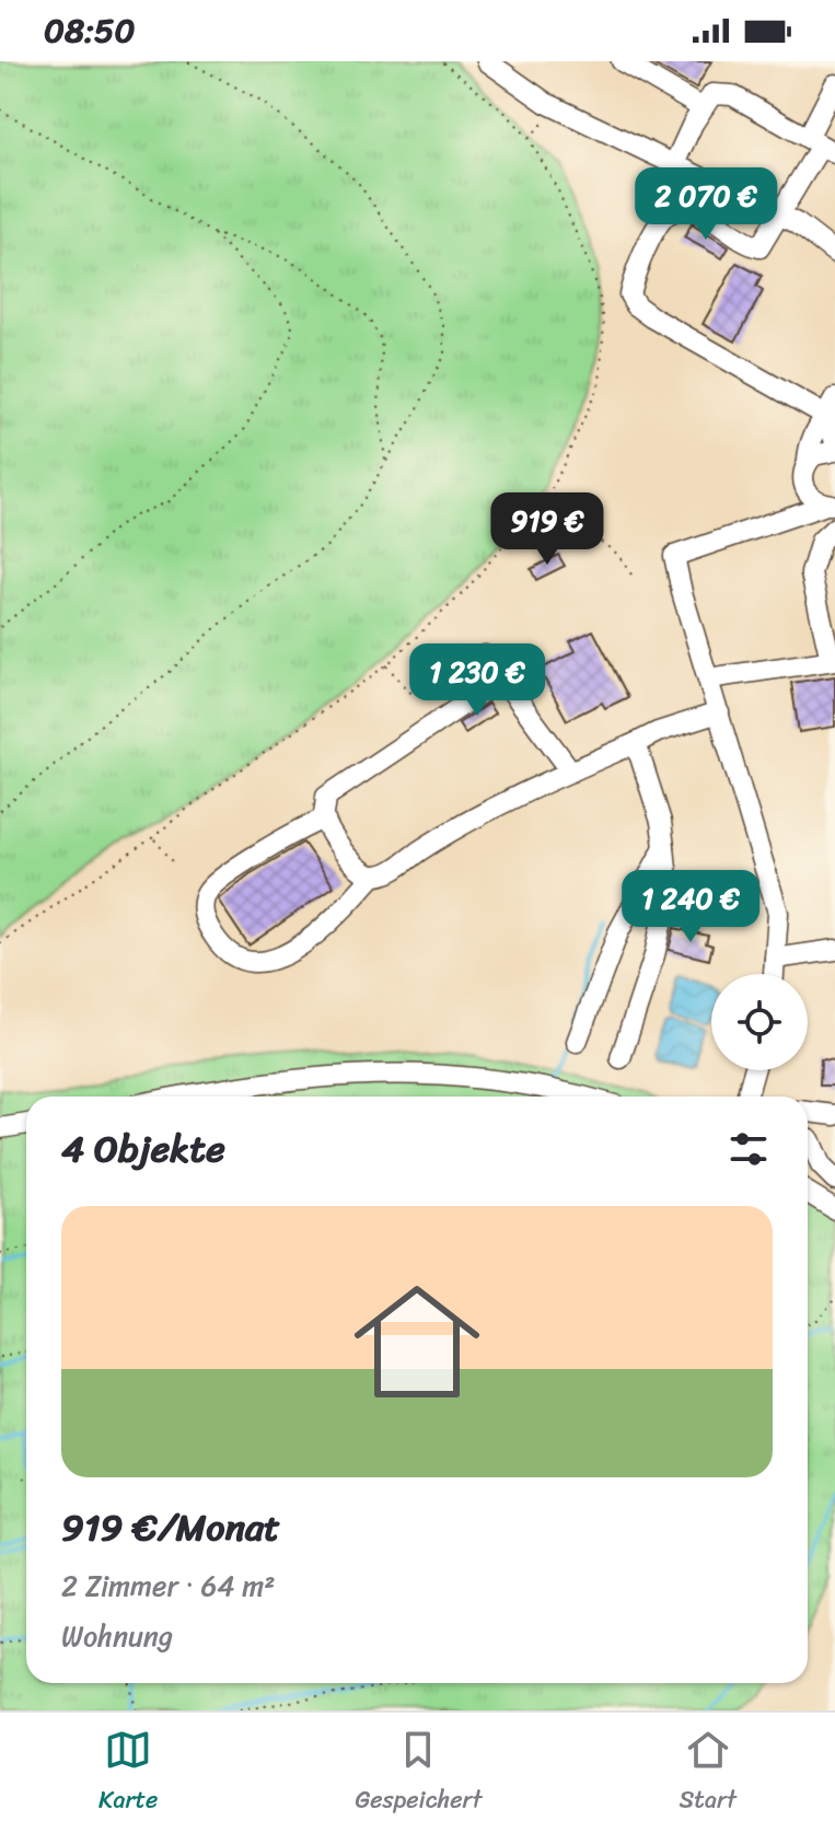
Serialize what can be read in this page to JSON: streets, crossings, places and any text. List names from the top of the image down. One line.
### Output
{"page":{"status":"08:50","price":["2 070 €","919 €","1 230 €","1 240 €"],"heading":"4 Objekte","list":[{"name":"919 €/Monat","note":"2 Zimmer · 64 m² · Wohnung"}],"tabs":["Karte","Gespeichert","Start"]}}
